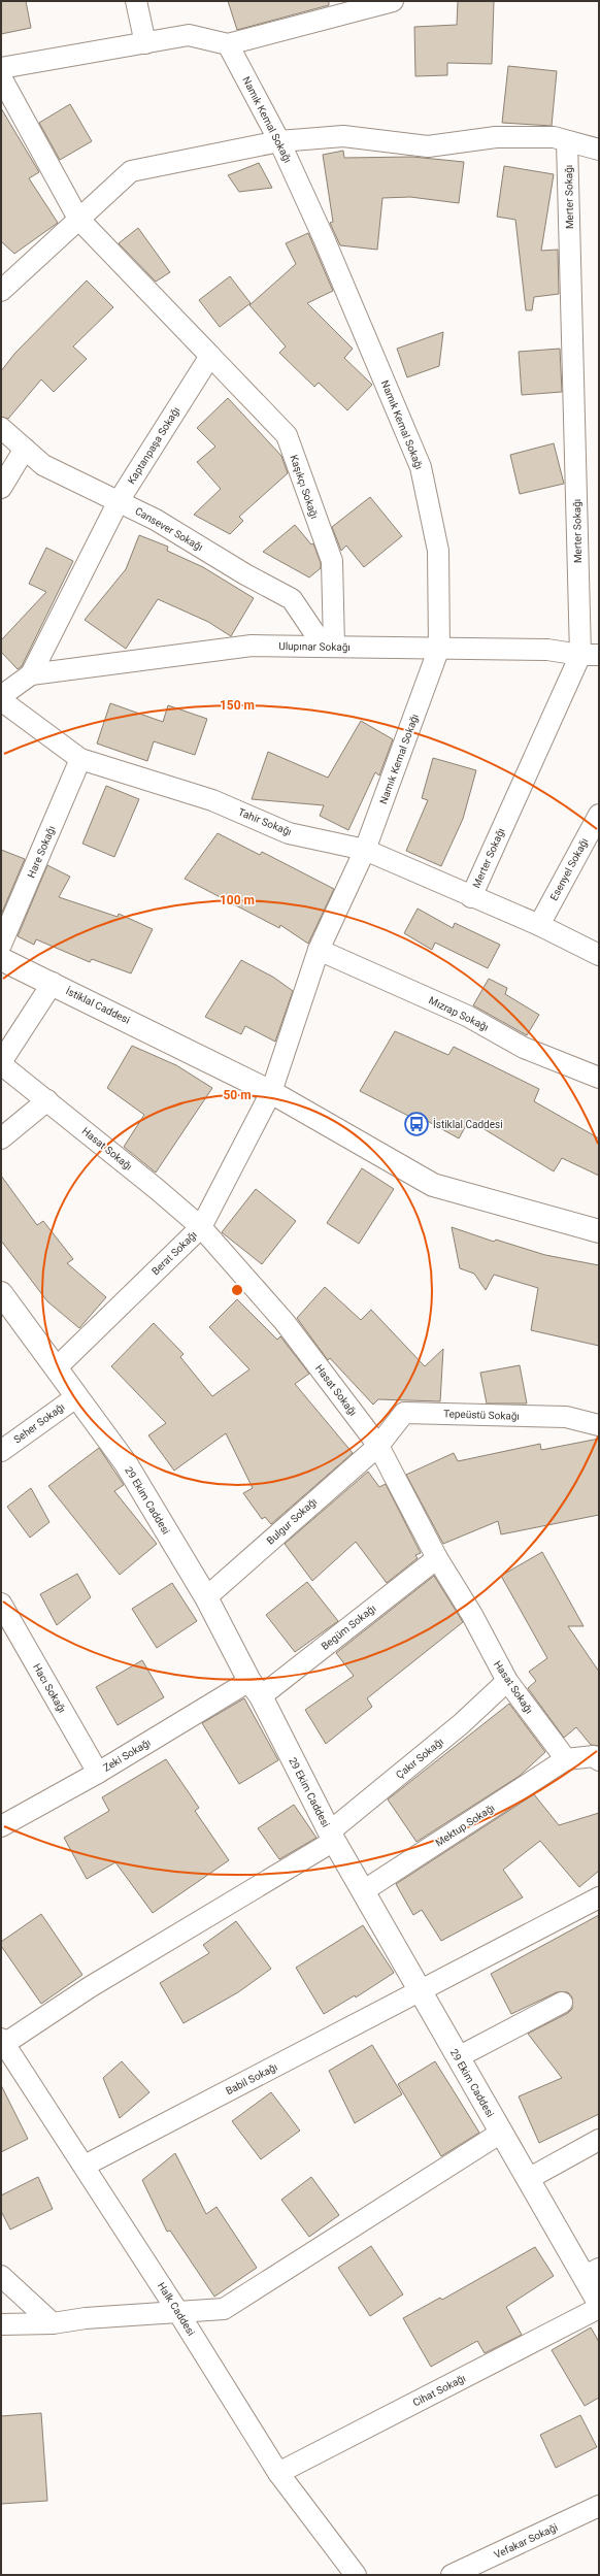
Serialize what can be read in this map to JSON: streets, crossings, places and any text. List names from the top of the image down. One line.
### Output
{"streets":{"street":["Namık Kemal Sokağı","Merter Sokağı","Kaptanpaşa Sokağı","Kaşıkçı Sokağı","Cansever Sokağı","Ulupınar Sokağı","Tahir Sokağı","Hare Sokağı","Esenyel Sokağı","İstiklal Caddesi","Mızrap Sokağı","Hasat Sokağı","Berat Sokağı","Tepeüstü Sokağı","Seher Sokağı","29 Ekim Caddesi","Bulgur Sokağı","Begüm Sokağı","Hacı Sokağı","Zeki Sokağı","Çakır Sokağı","Mektup Sokağı","Babil Sokağı","Halk Caddesi","Cihat Sokağı","Vefakar Sokaği"]},"crossings":[["Namık Kemal Sokağı","Ulupınar Sokağı"],["Namık Kemal Sokağı","Tahir Sokağı"],["Namık Kemal Sokağı","Mızrap Sokağı"],["Namık Kemal Sokağı","Berat Sokağı"],["Merter Sokağı","Ulupınar Sokağı"],["Merter Sokağı","Tahir Sokağı"],["Kaptanpaşa Sokağı","Kaşıkçı Sokağı"],["Kaptanpaşa Sokağı","Cansever Sokağı"],["Kaptanpaşa Sokağı","Ulupınar Sokağı"],["Kaşıkçı Sokağı","Cansever Sokağı"],["Kaşıkçı Sokağı","Ulupınar Sokağı"],["Cansever Sokağı","Ulupınar Sokağı"],["Tahir Sokağı","Hare Sokağı"],["Tahir Sokağı","Esenyel Sokağı"],["İstiklal Caddesi","Berat Sokağı"],["Mızrap Sokağı","Berat Sokağı"],["Hasat Sokağı","Berat Sokağı"],["Hasat Sokağı","Tepeüstü Sokağı"],["Hasat Sokağı","Bulgur Sokağı"],["Hasat Sokağı","Begüm Sokağı"],["Hasat Sokağı","Çakır Sokağı"],["Hasat Sokağı","Mektup Sokağı"],["Berat Sokağı","29 Ekim Caddesi"],["Tepeüstü Sokağı","Bulgur Sokağı"],["Seher Sokağı","29 Ekim Caddesi"],["29 Ekim Caddesi","Bulgur Sokağı"],["29 Ekim Caddesi","Begüm Sokağı"],["29 Ekim Caddesi","Zeki Sokağı"],["29 Ekim Caddesi","Çakır Sokağı"],["29 Ekim Caddesi","Mektup Sokağı"],["29 Ekim Caddesi","Babil Sokağı"],["Begüm Sokağı","Zeki Sokağı"],["Hacı Sokağı","Zeki Sokağı"],["Çakır Sokağı","Halk Caddesi"],["Babil Sokağı","Halk Caddesi"],["Halk Caddesi","Cihat Sokağı"]],"places":{"bus stop":["İstiklal Caddesi"]},"rings":["150 m","100 m","50 m"]}
